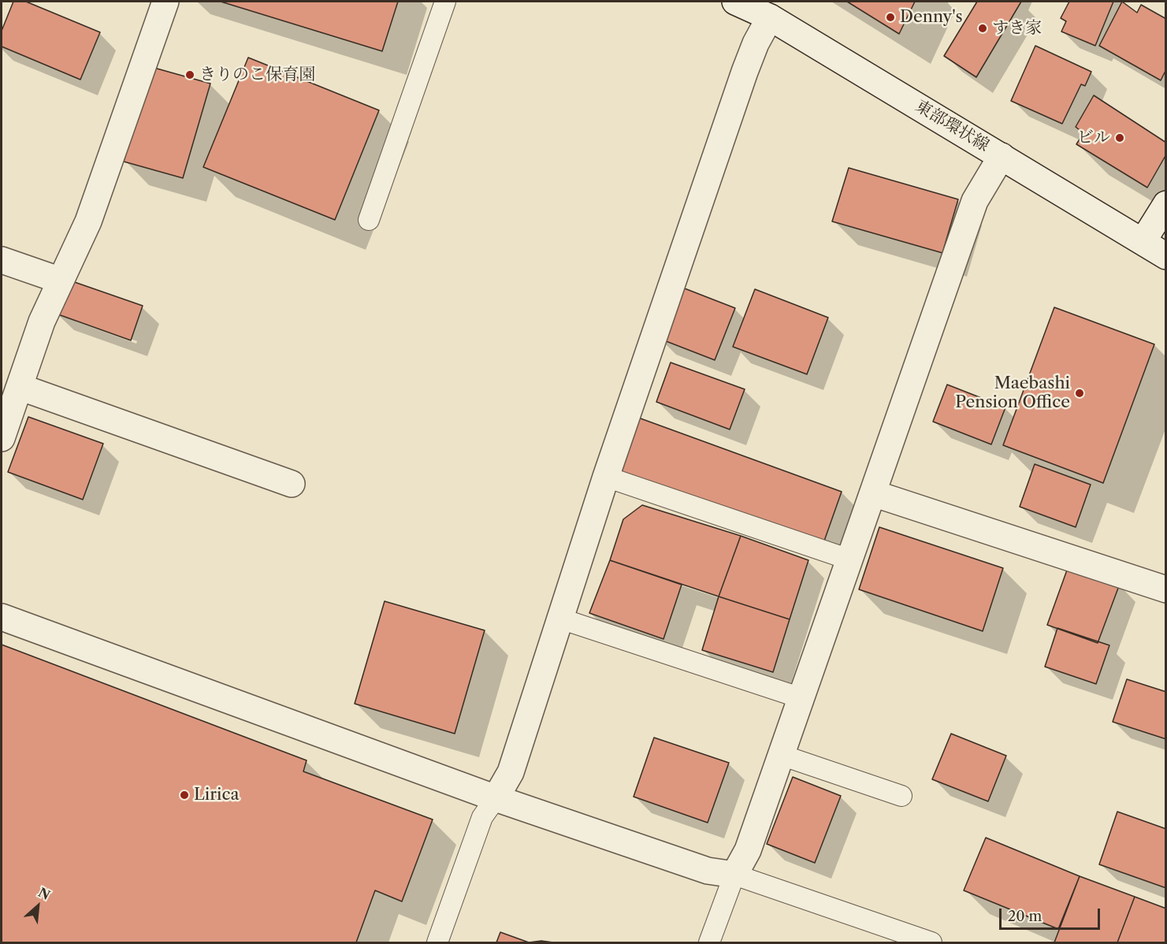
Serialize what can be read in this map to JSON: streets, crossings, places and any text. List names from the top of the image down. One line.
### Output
{"streets":{"street":["東部環状線"]},"places":["Denny's","すき家","きりのこ保育園","ビル","Maebashi Pension Office","Lirica"],"scale_bar":"20 m","north":"top right"}
